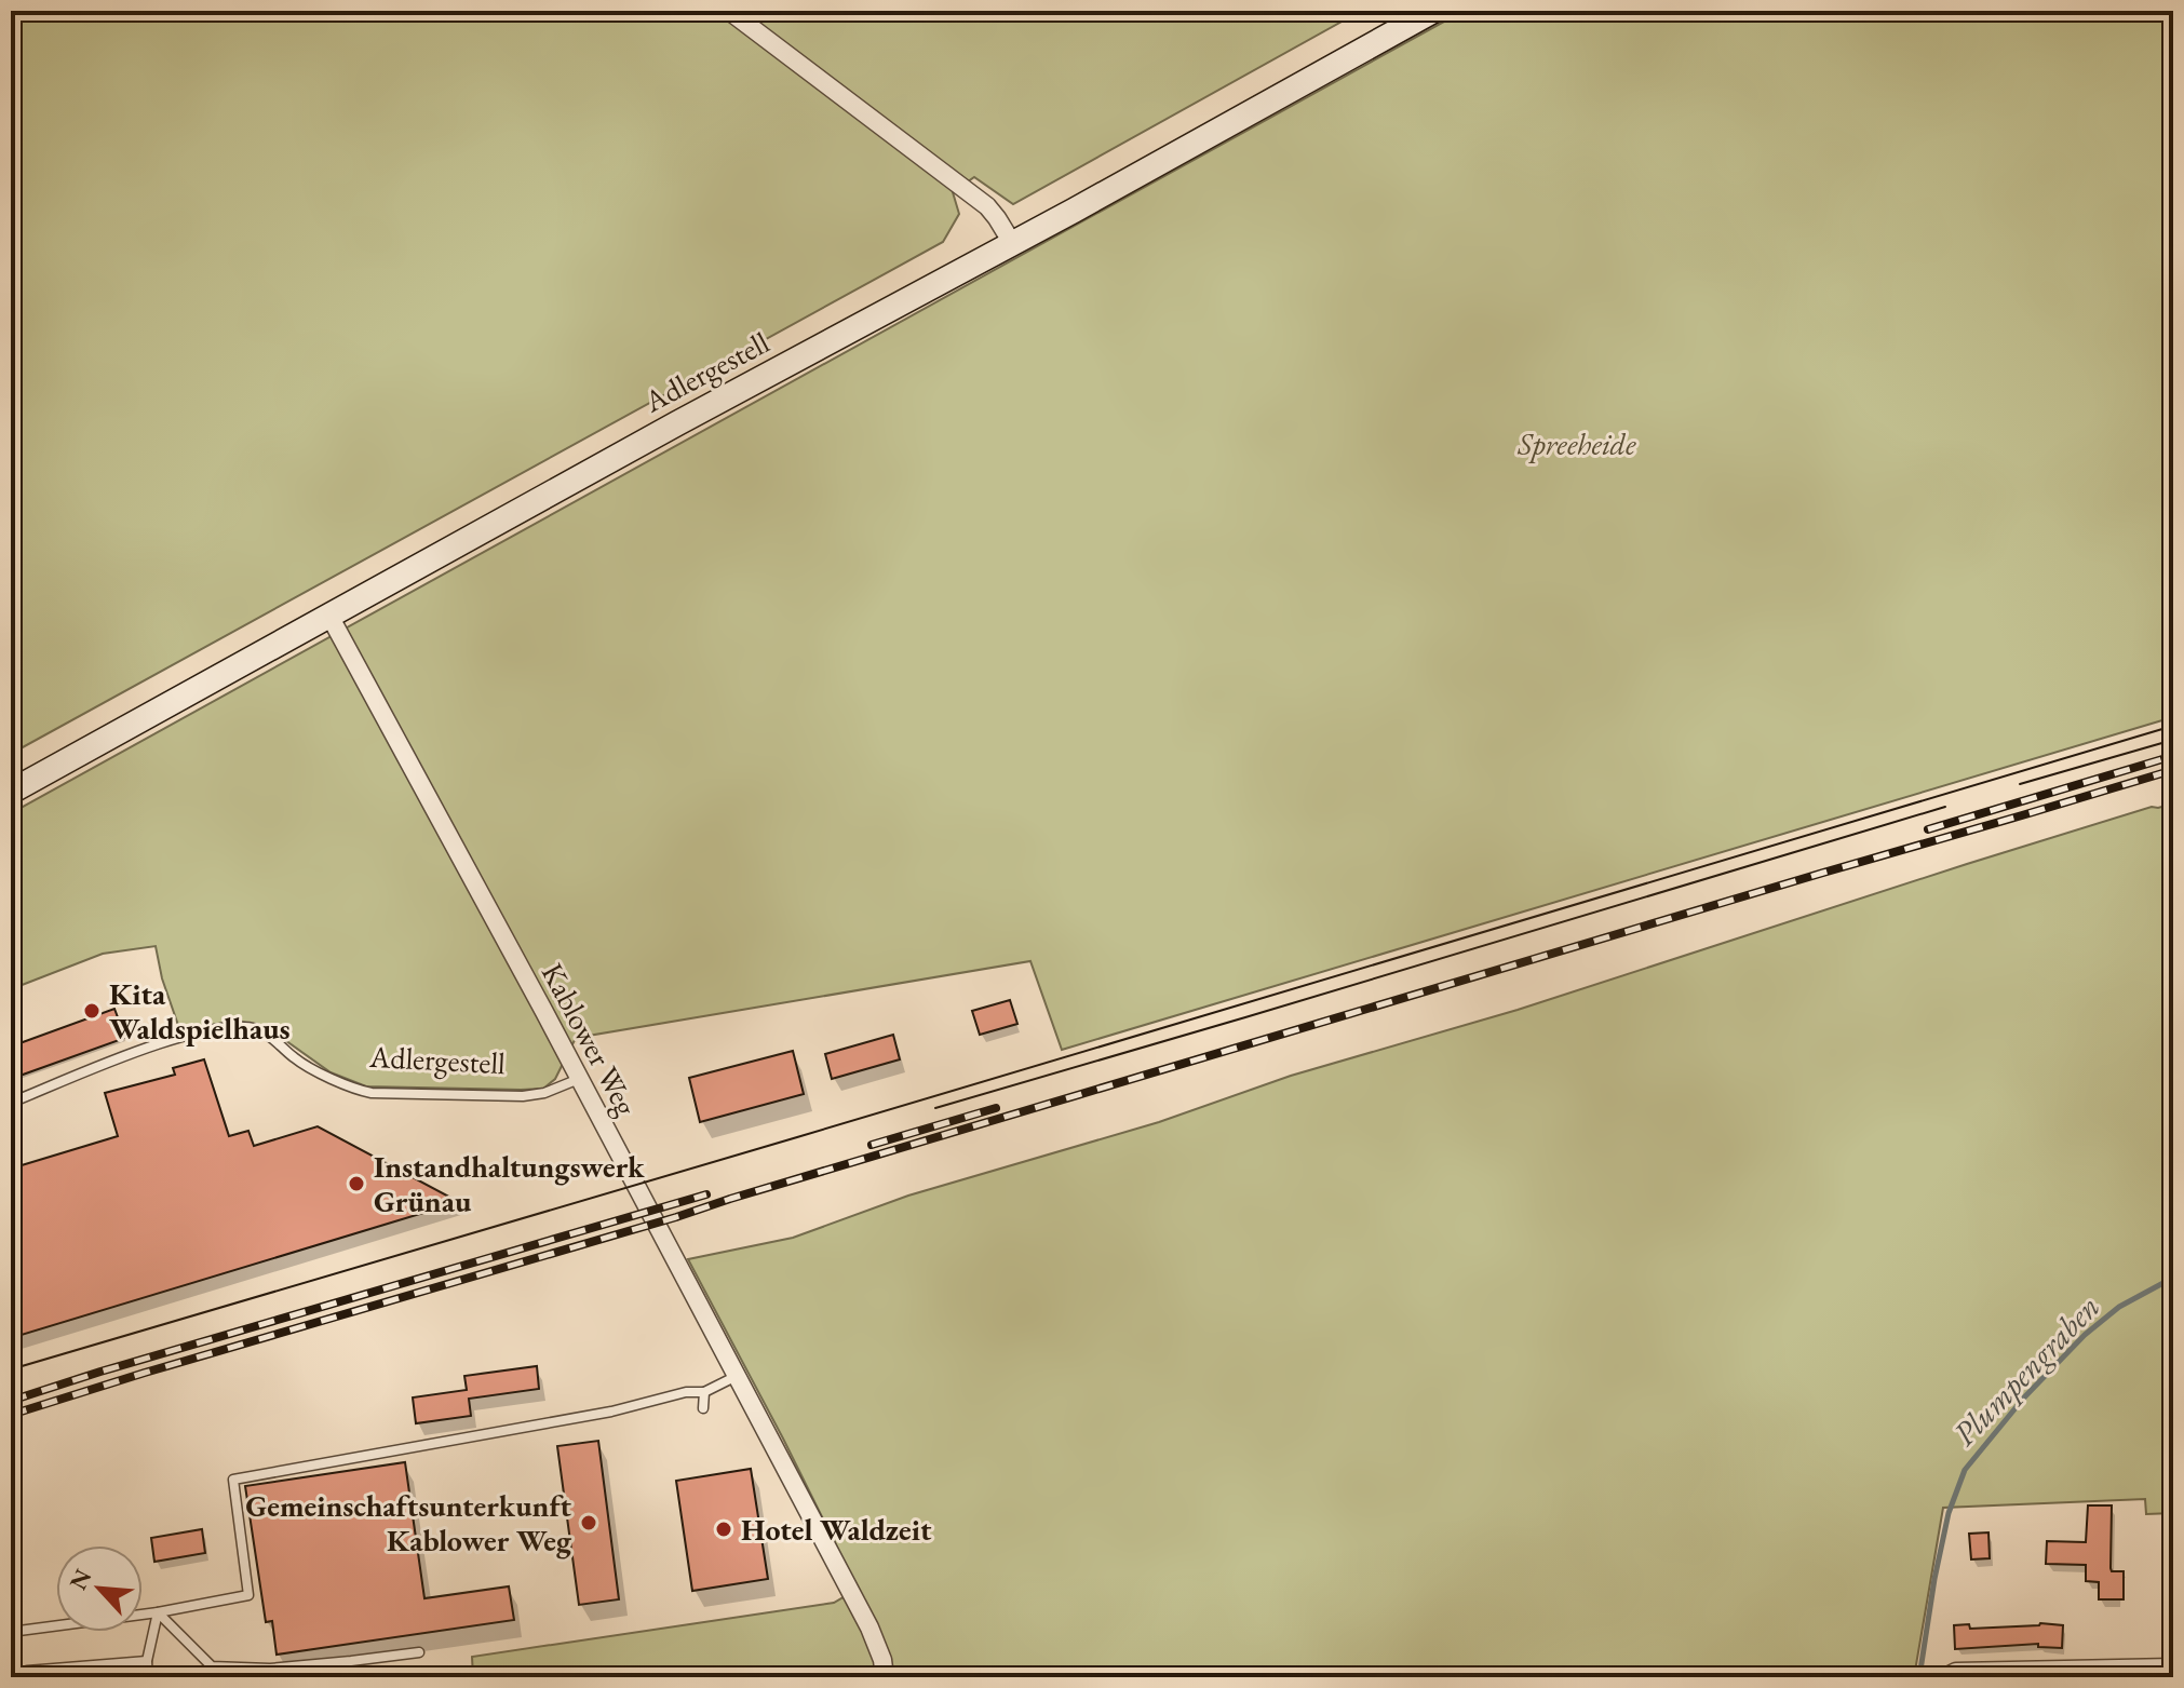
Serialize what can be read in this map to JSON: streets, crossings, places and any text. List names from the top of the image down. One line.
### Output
{"streets":{"main road":["Adlergestell"],"street":["Kablower Weg"]},"crossings":[["Adlergestell","Kablower Weg"]],"water":["Plumpengraben"],"parks":["Spreeheide"],"places":["Kita Waldspielhaus","Instandhaltungswerk Grünau","Gemeinschaftsunterkunft Kablower Weg","Hotel Waldzeit"],"north":"top left"}
